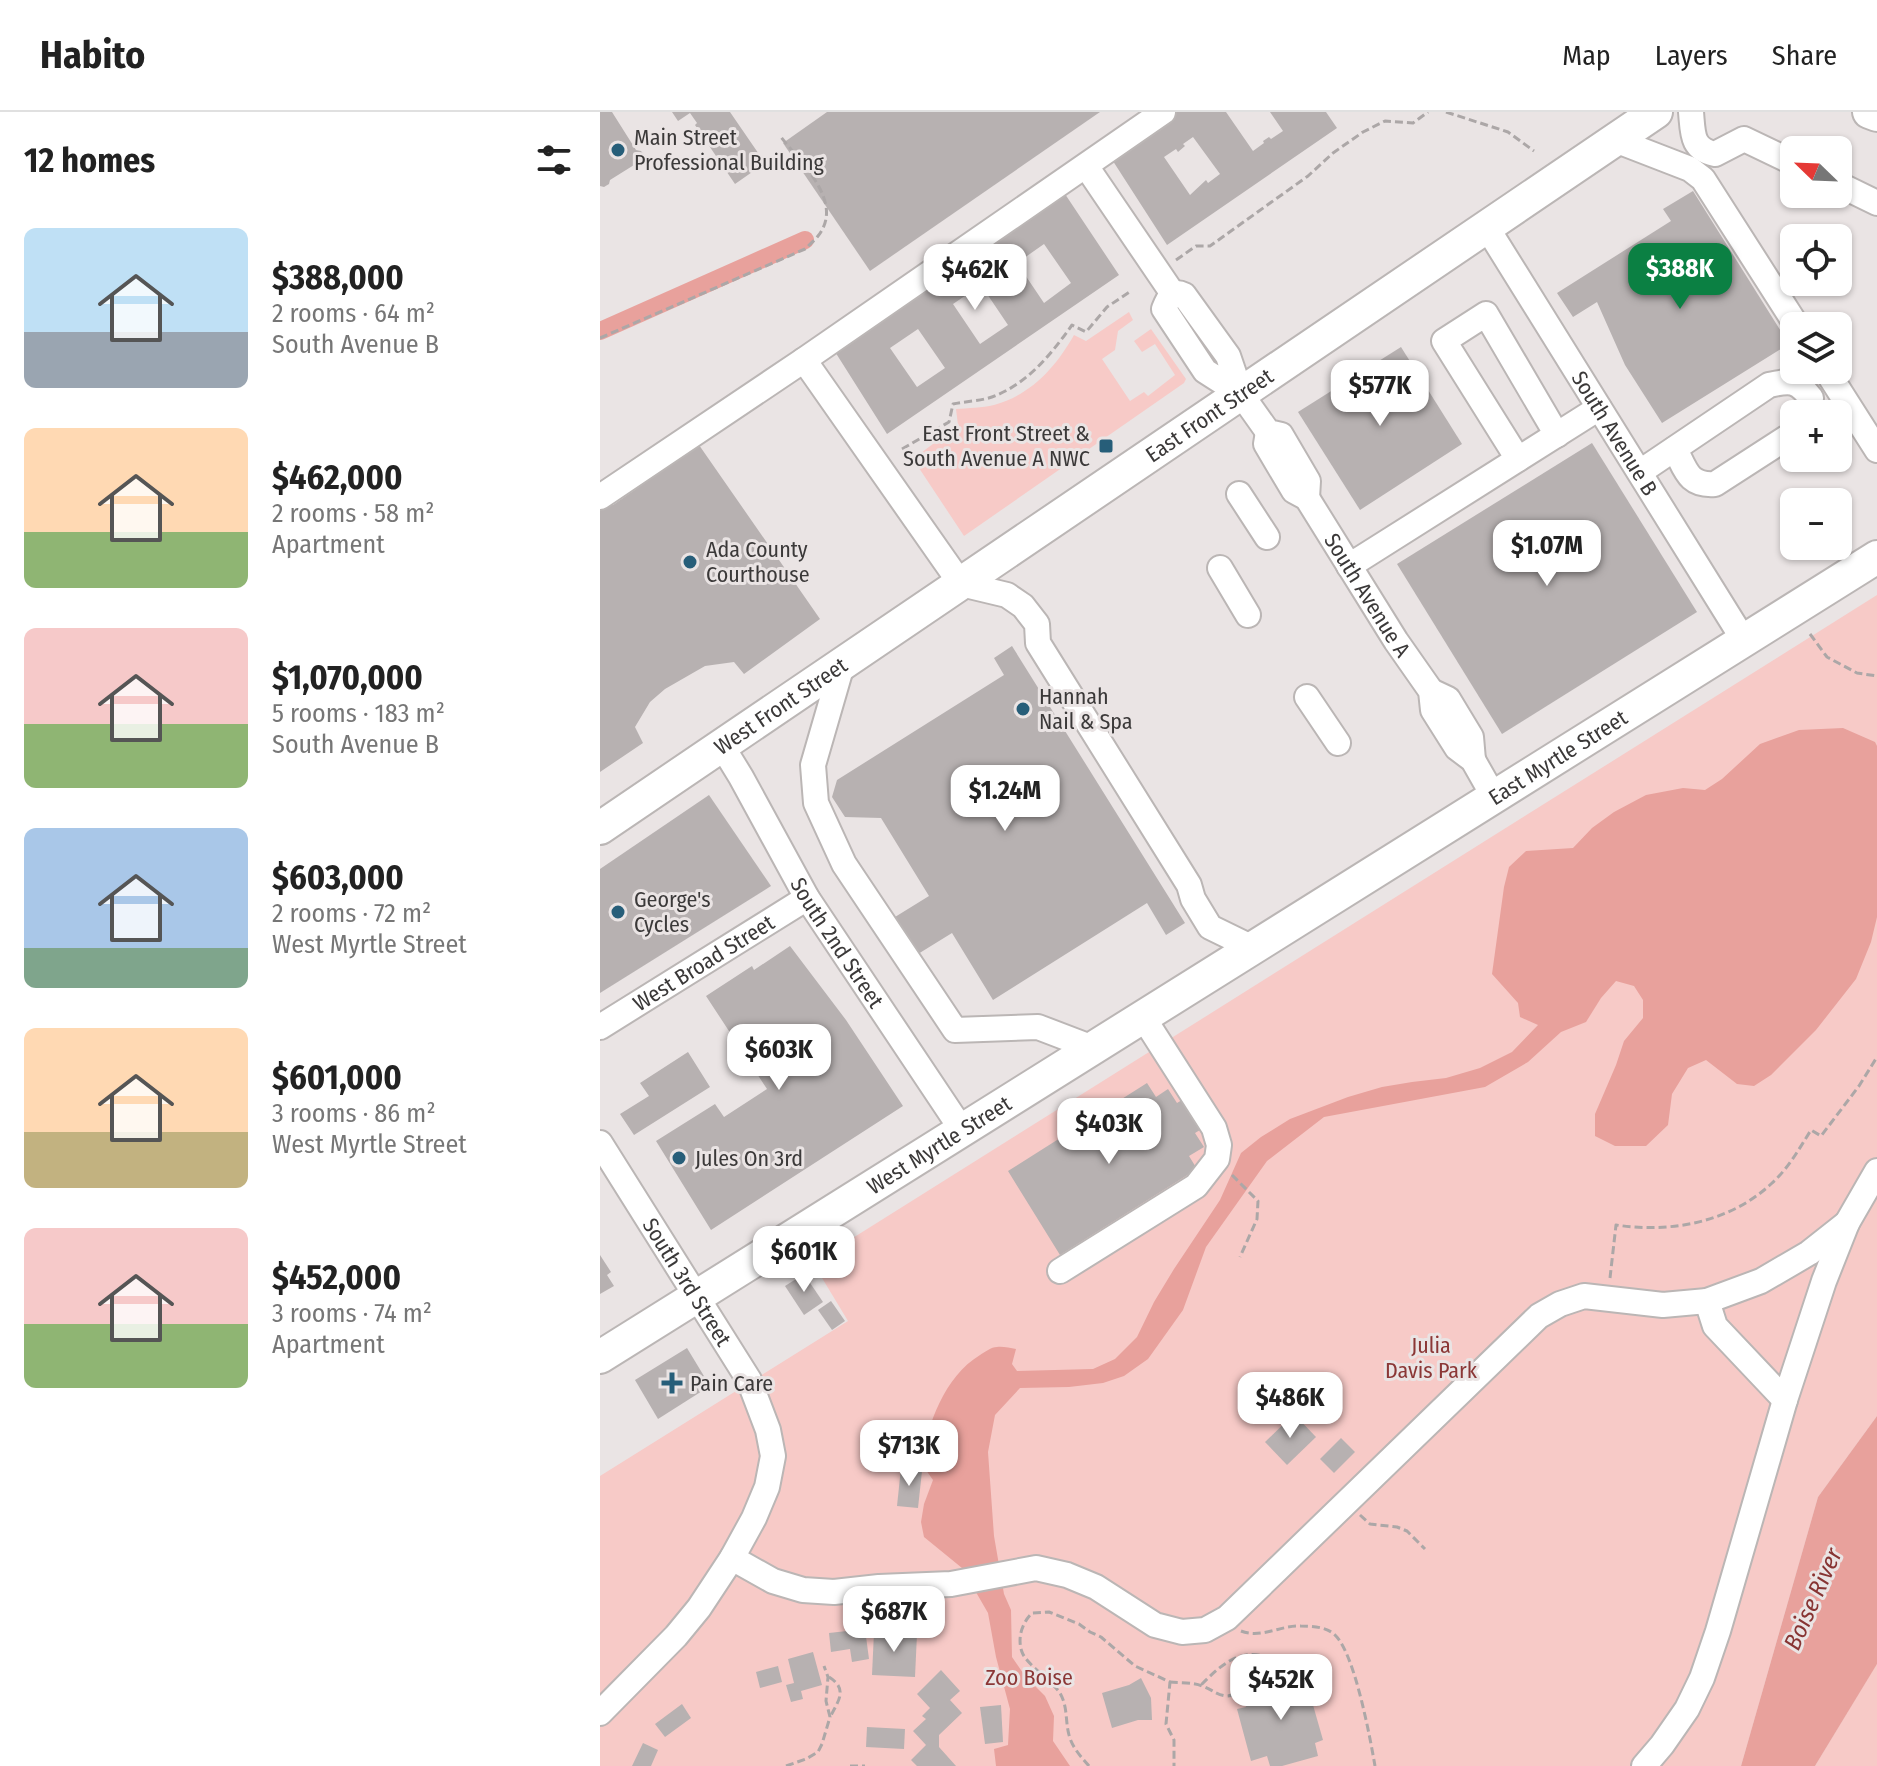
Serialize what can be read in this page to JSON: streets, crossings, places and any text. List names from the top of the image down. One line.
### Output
{"streets":{"main road":["East Front Street","West Front Street","East Myrtle Street","West Myrtle Street"],"street":["South Avenue B","South Avenue A","South 2nd Street","West Broad Street","South 3rd Street"]},"crossings":[["East Front Street","South Avenue B"],["East Front Street","South Avenue A"],["East Front Street","West Front Street"],["South Avenue B","East Myrtle Street"],["South Avenue A","East Myrtle Street"],["West Front Street","South 2nd Street"],["East Myrtle Street","West Myrtle Street"],["South 2nd Street","West Broad Street"],["South 2nd Street","West Myrtle Street"],["West Myrtle Street","South 3rd Street"]],"water":["Boise River"],"parks":["Julia Davis Park","Zoo Boise"],"places":{"other":["Main Street Professional Building","Ada County Courthouse","Hannah Nail & Spa","George's Cycles","Jules On 3rd"],"transit":["East Front Street & South Avenue A NWC"],"health":["Pain Care"]},"north":"top left","page":{"header":"Habito","nav":["Map","Layers","Share"],"heading":"12 homes","map_buttons":["+","−"],"list":[{"name":"$388,000","note":"2 rooms · 64 m² · South Avenue B"},{"name":"$462,000","note":"2 rooms · 58 m² · Apartment"},{"name":"$1,070,000","note":"5 rooms · 183 m² · South Avenue B"},{"name":"$603,000","note":"2 rooms · 72 m² · West Myrtle Street"},{"name":"$601,000","note":"3 rooms · 86 m² · West Myrtle Street"},{"name":"$452,000","note":"3 rooms · 74 m² · Apartment"}],"price":["$388K","$462K","$577K","$1.07M","$1.24M","$603K","$403K","$601K","$486K","$713K","$687K","$452K"]}}
